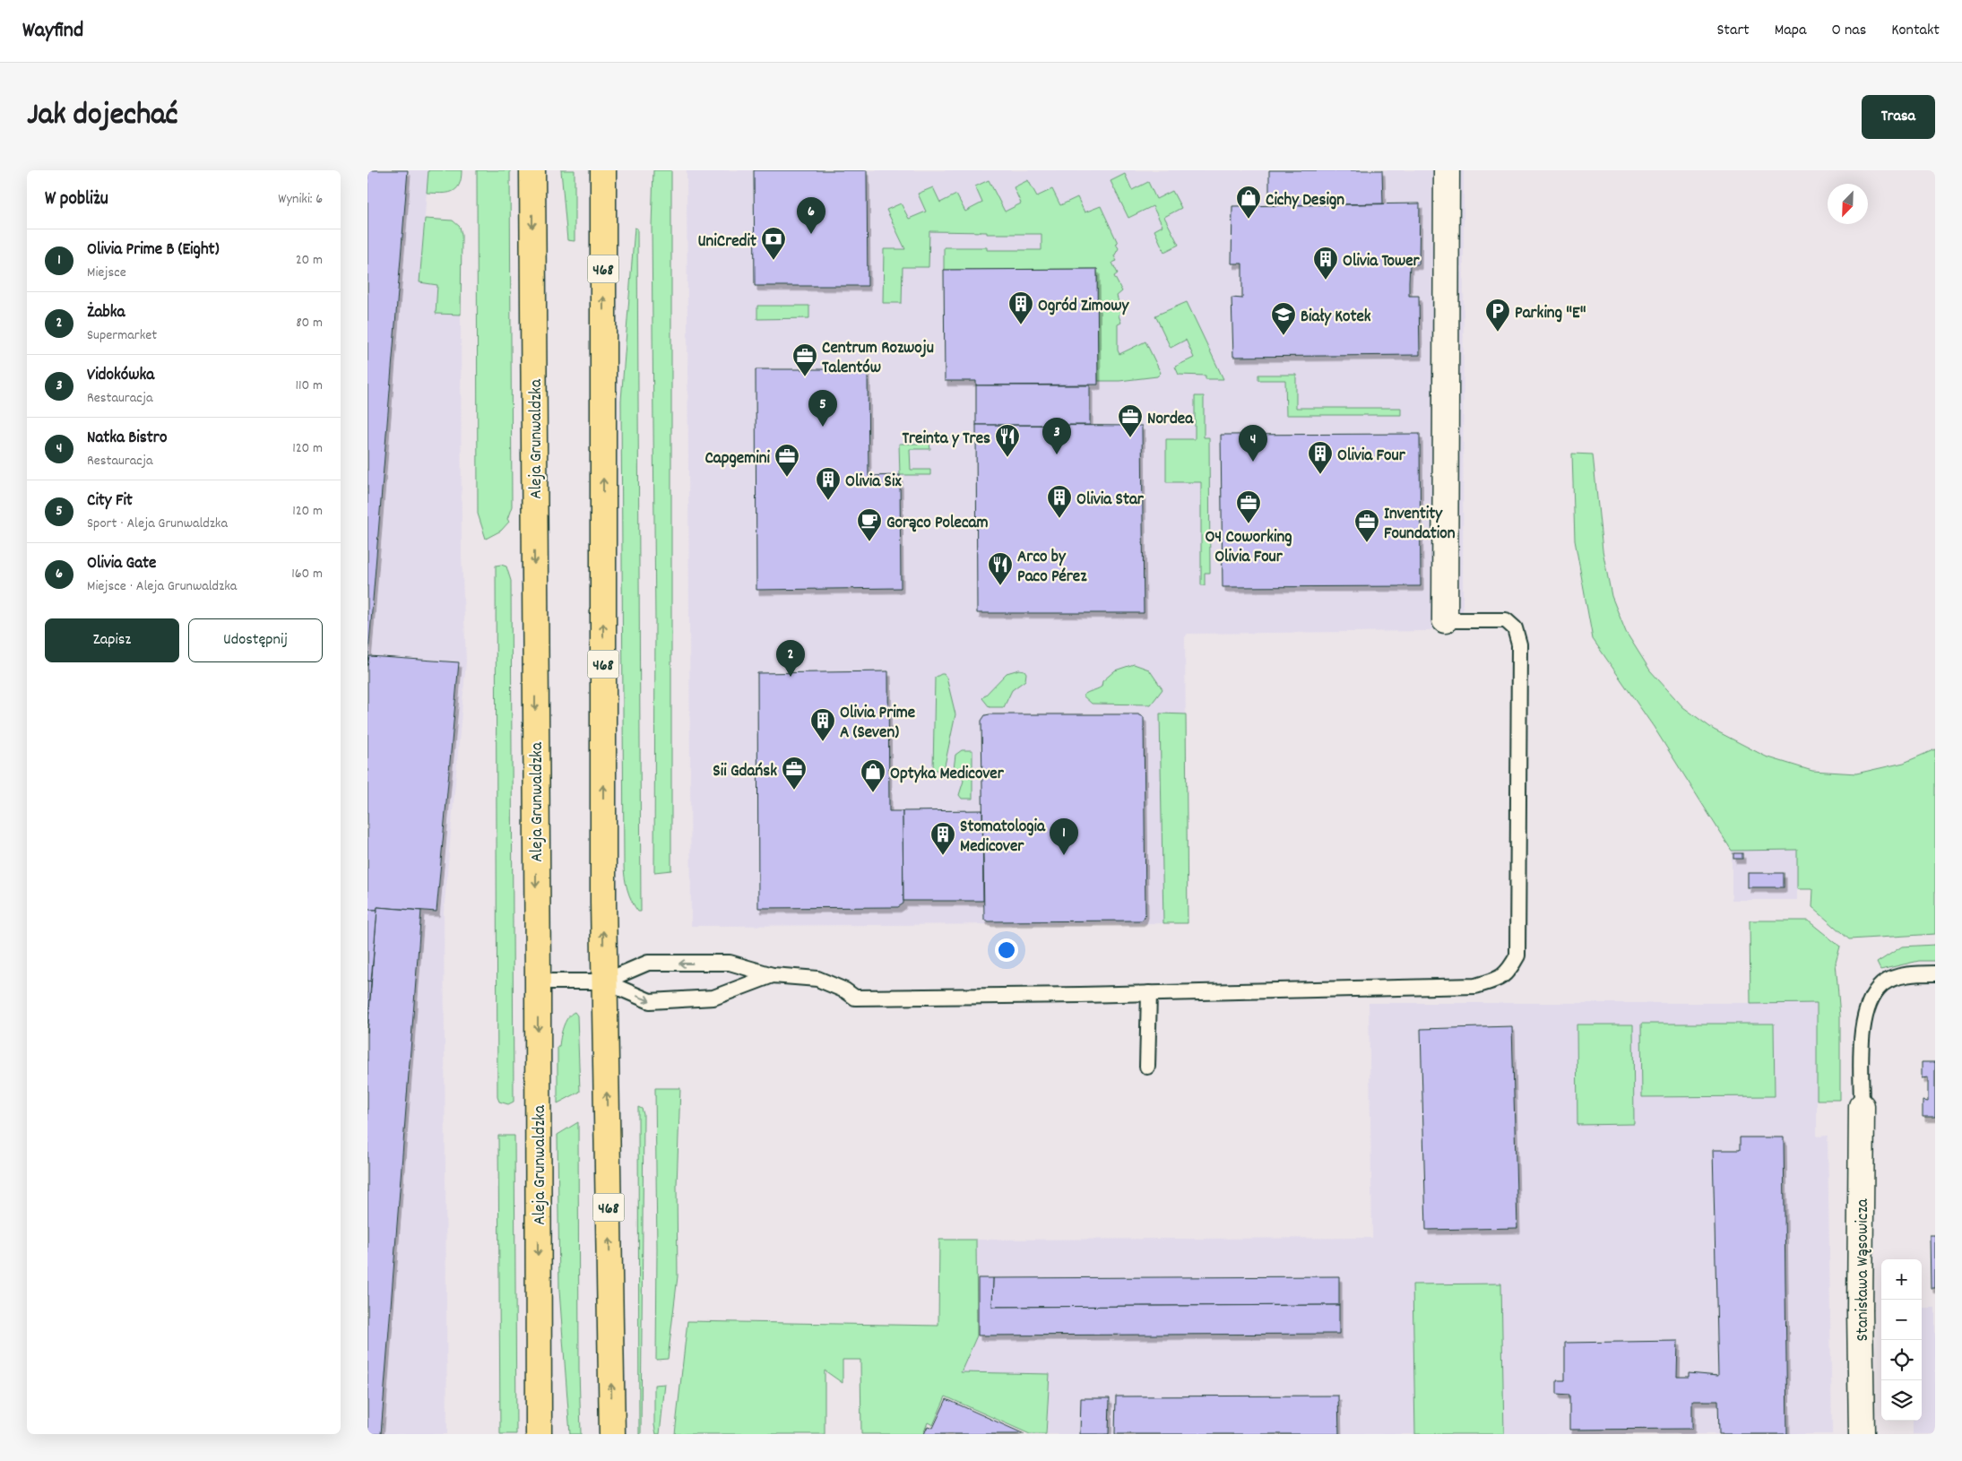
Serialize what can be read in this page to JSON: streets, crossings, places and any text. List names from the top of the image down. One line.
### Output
{"streets":{"main road":["468","Aleja Grunwaldzka"],"street":["Stanisława Wąsowicza"]},"places":{"shop":["Cichy Design","Optyka Medicover"],"bank":["UniCredit"],"building":["Olivia Tower","Ogród Zimowy","Olivia Four","Olivia Six","Olivia Star","Olivia Prime A (Seven)","Stomatologia Medicover"],"parking":["Parking \"E\""],"school or university":["Biały Kotek"],"office":["Centrum Rozwoju Talentów","Nordea","Capgemini","O4 Coworking Olivia Four","Inventity Foundation","Sii Gdańsk"],"restaurant":["Treinta y Tres","Arco by Paco Pérez"],"cafe":["Gorąco Polecam"]},"north":"bottom left","page":{"header":"Wayfind","nav":["Start","Mapa","O nas","Kontakt"],"title":"Jak dojechać","buttons":["Trasa",["Zapisz","Udostępnij"]],"heading":["W pobliżu","Wyniki: 6"],"pins":["6","5","3","4","2","1"],"list":[{"mark":"1","name":"Olivia Prime B (Eight)","note":"Miejsce","value":"20 m"},{"mark":"2","name":"Żabka","note":"Supermarket","value":"80 m"},{"mark":"3","name":"Vidokówka","note":"Restauracja","value":"110 m"},{"mark":"4","name":"Natka Bistro","note":"Restauracja","value":"120 m"},{"mark":"5","name":"City Fit","note":"Sport · Aleja Grunwaldzka","value":"120 m"},{"mark":"6","name":"Olivia Gate","note":"Miejsce · Aleja Grunwaldzka","value":"160 m"}],"map_buttons":["+","−"]}}
